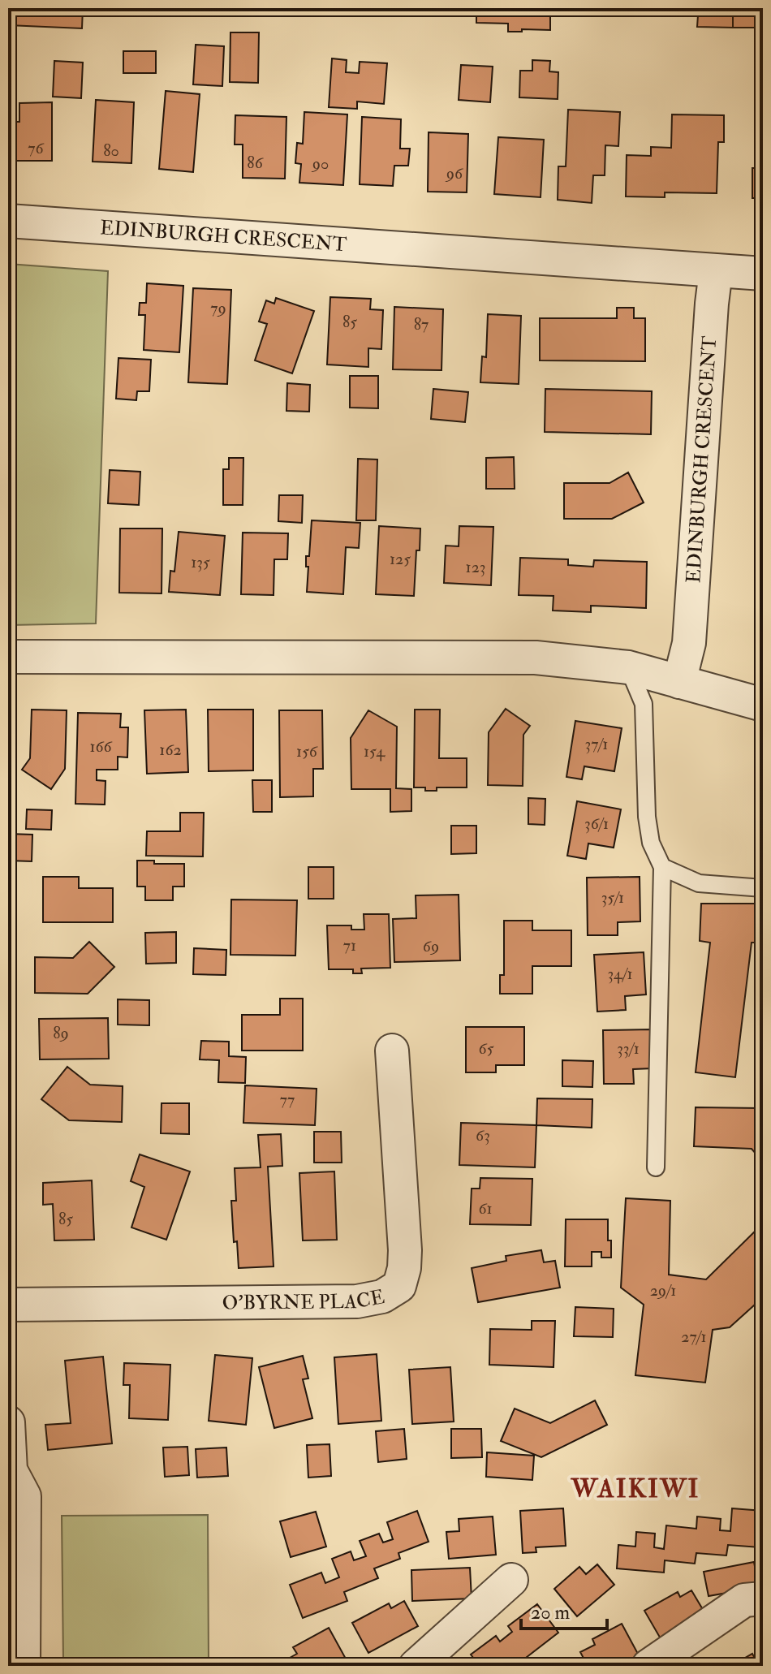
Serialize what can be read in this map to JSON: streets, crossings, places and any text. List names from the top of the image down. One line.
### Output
{"streets":{"street":["EDINBURGH CRESCENT","O'BYRNE PLACE"]},"districts":["WAIKIWI"],"house_numbers":["76","80","86","90","96","79","85","87","125","135","123","37/1","166","162","156","154","36/1","35/1","71","69","34/1","89","65","33/1","77","63","61","85","29/1","27/1"],"scale_bar":"20 m"}
